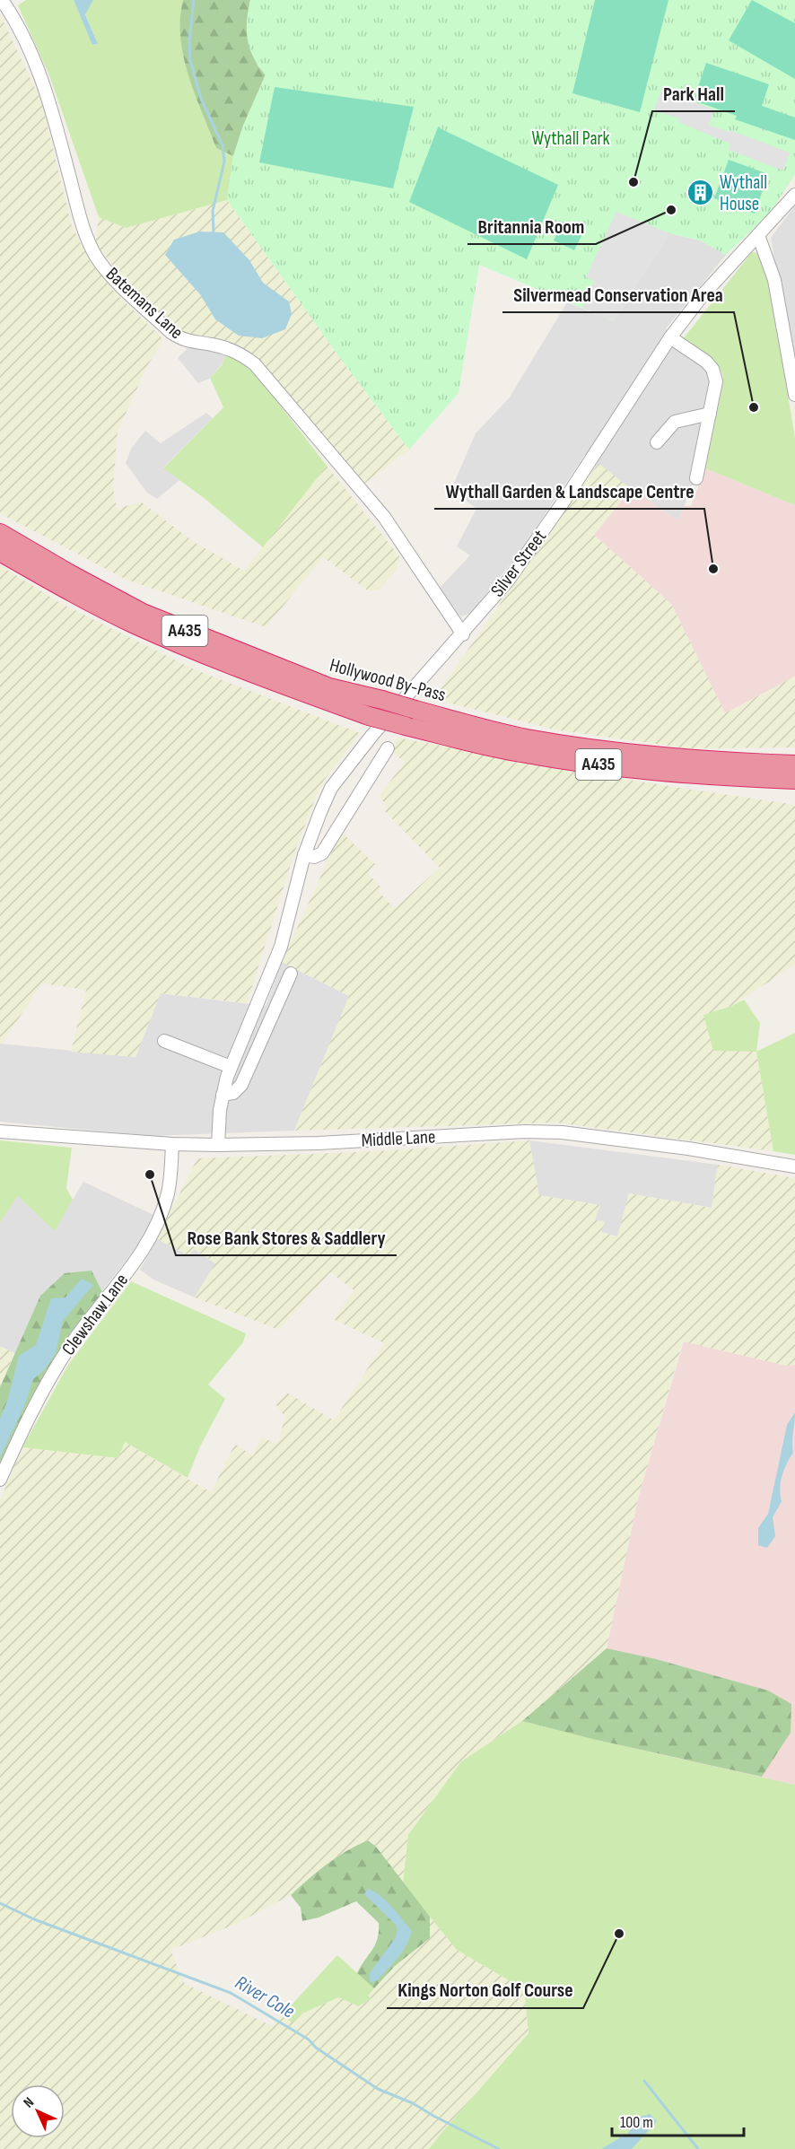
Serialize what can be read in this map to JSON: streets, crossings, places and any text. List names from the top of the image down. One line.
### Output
{"streets":{"highway":["A435","Hollywood By-Pass"],"street":["Batemans Lane","Silver Street","Middle Lane","Clewshaw Lane"]},"crossings":[["Batemans Lane","Silver Street"],["Silver Street","Middle Lane"],["Middle Lane","Clewshaw Lane"]],"water":["River Cole"],"parks":["Wythall Park"],"places":{"other":["Park Hall","Britannia Room","Silvermead Conservation Area","Wythall Garden & Landscape Centre","Rose Bank Stores & Saddlery","Kings Norton Golf Course"],"building":["Wythall House"]},"scale_bar":"100 m","north":"top left"}
